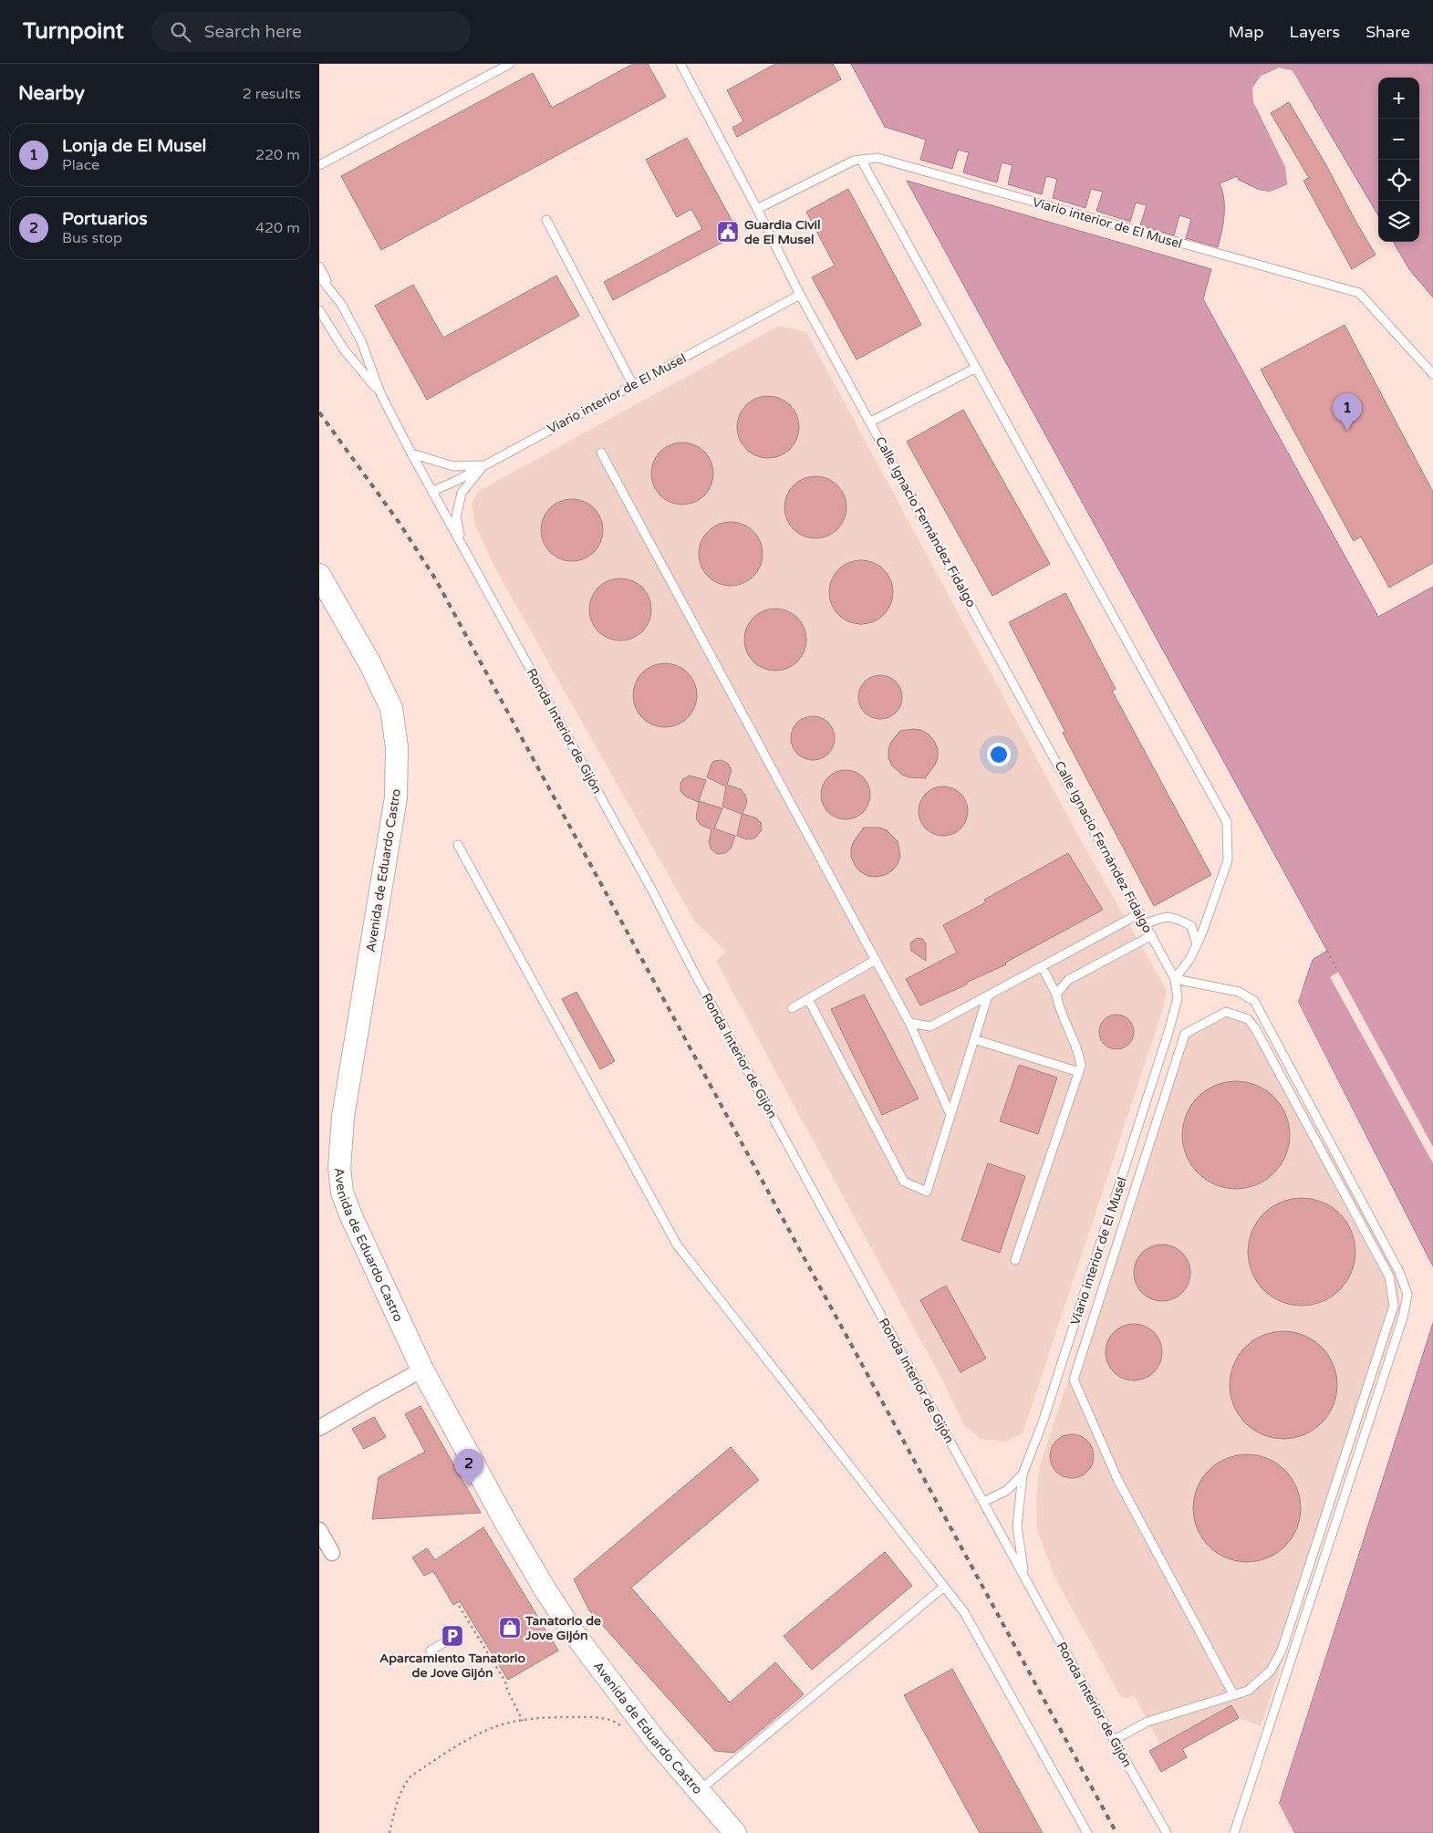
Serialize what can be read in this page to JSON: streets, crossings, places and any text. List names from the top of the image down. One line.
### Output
{"streets":{"street":["Avenida de Eduardo Castro"],"lane":["Viario interior de El Musel","Calle Ignacio Fernández Fidalgo","Ronda Interior de Gijón"]},"crossings":[["Viario interior de El Musel","Calle Ignacio Fernández Fidalgo"],["Viario interior de El Musel","Ronda Interior de Gijón"]],"places":{"public building":["Guardia Civil de El Musel"],"shop":["Tanatorio de Jove Gijón"],"parking":["Aparcamiento Tanatorio de Jove Gijón"]},"page":{"header":"Turnpoint","search":"Search here","nav":["Map","Layers","Share"],"heading":["Nearby","2 results"],"map_buttons":["+","−"],"list":[{"mark":"1","name":"Lonja de El Musel","note":"Place","value":"220 m"},{"mark":"2","name":"Portuarios","note":"Bus stop","value":"420 m"}],"pins":["1","2"]}}
